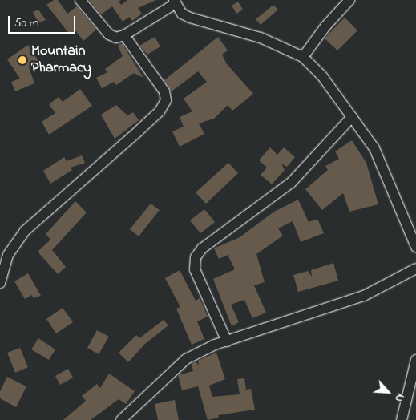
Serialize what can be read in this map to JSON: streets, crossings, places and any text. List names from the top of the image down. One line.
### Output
{"places":["Mountain Pharmacy"],"scale_bar":"50 m","north":"bottom right"}
